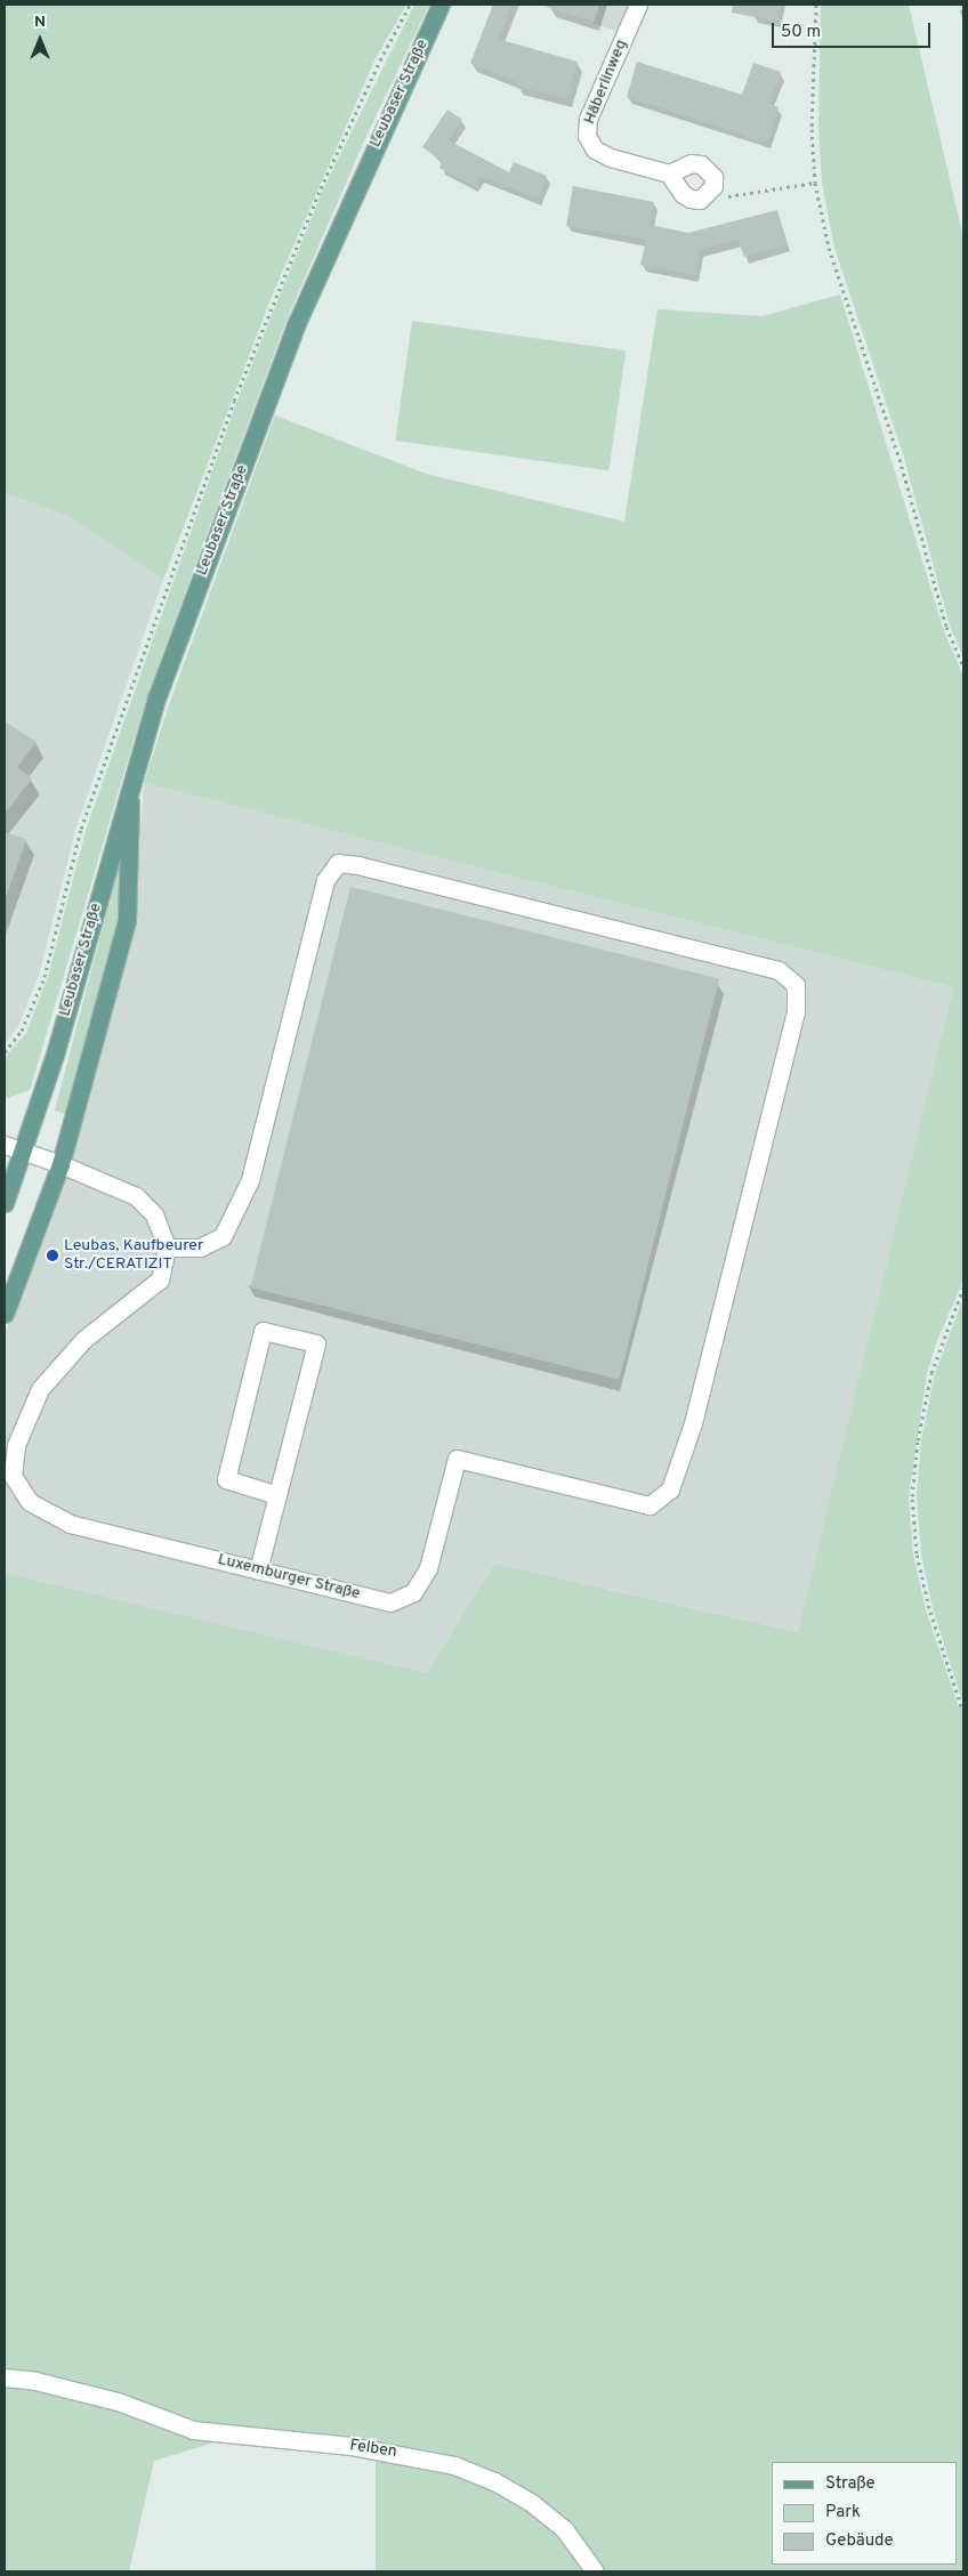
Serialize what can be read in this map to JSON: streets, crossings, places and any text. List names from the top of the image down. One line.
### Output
{"streets":{"main road":["Leubaser Straße"],"street":["Häberlinweg","Luxemburger Straße","Felben"]},"places":["Leubas, Kaufbeurer Str./CERATIZIT"],"legend":["Straße","Park","Gebäude"],"scale_bar":"50 m","north":"top"}
